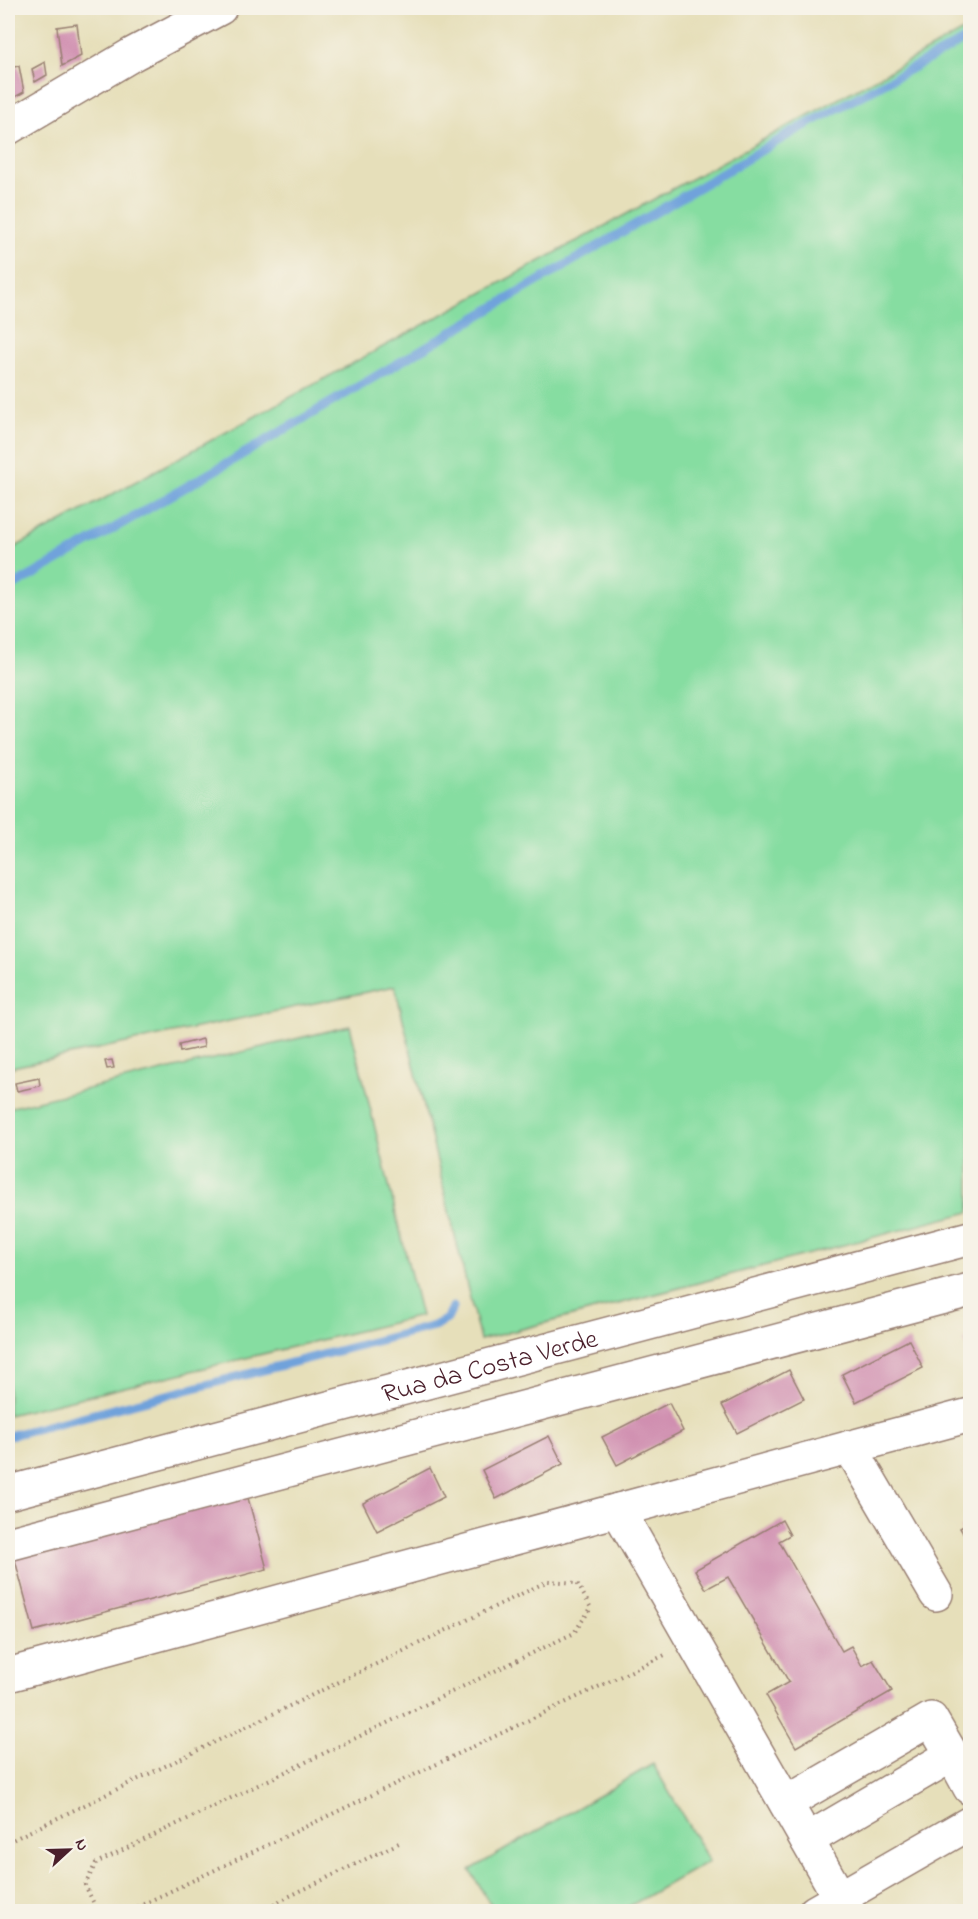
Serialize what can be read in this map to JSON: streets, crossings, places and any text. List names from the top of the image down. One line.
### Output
{"streets":{"street":["Rua da Costa Verde"]},"north":"right"}
